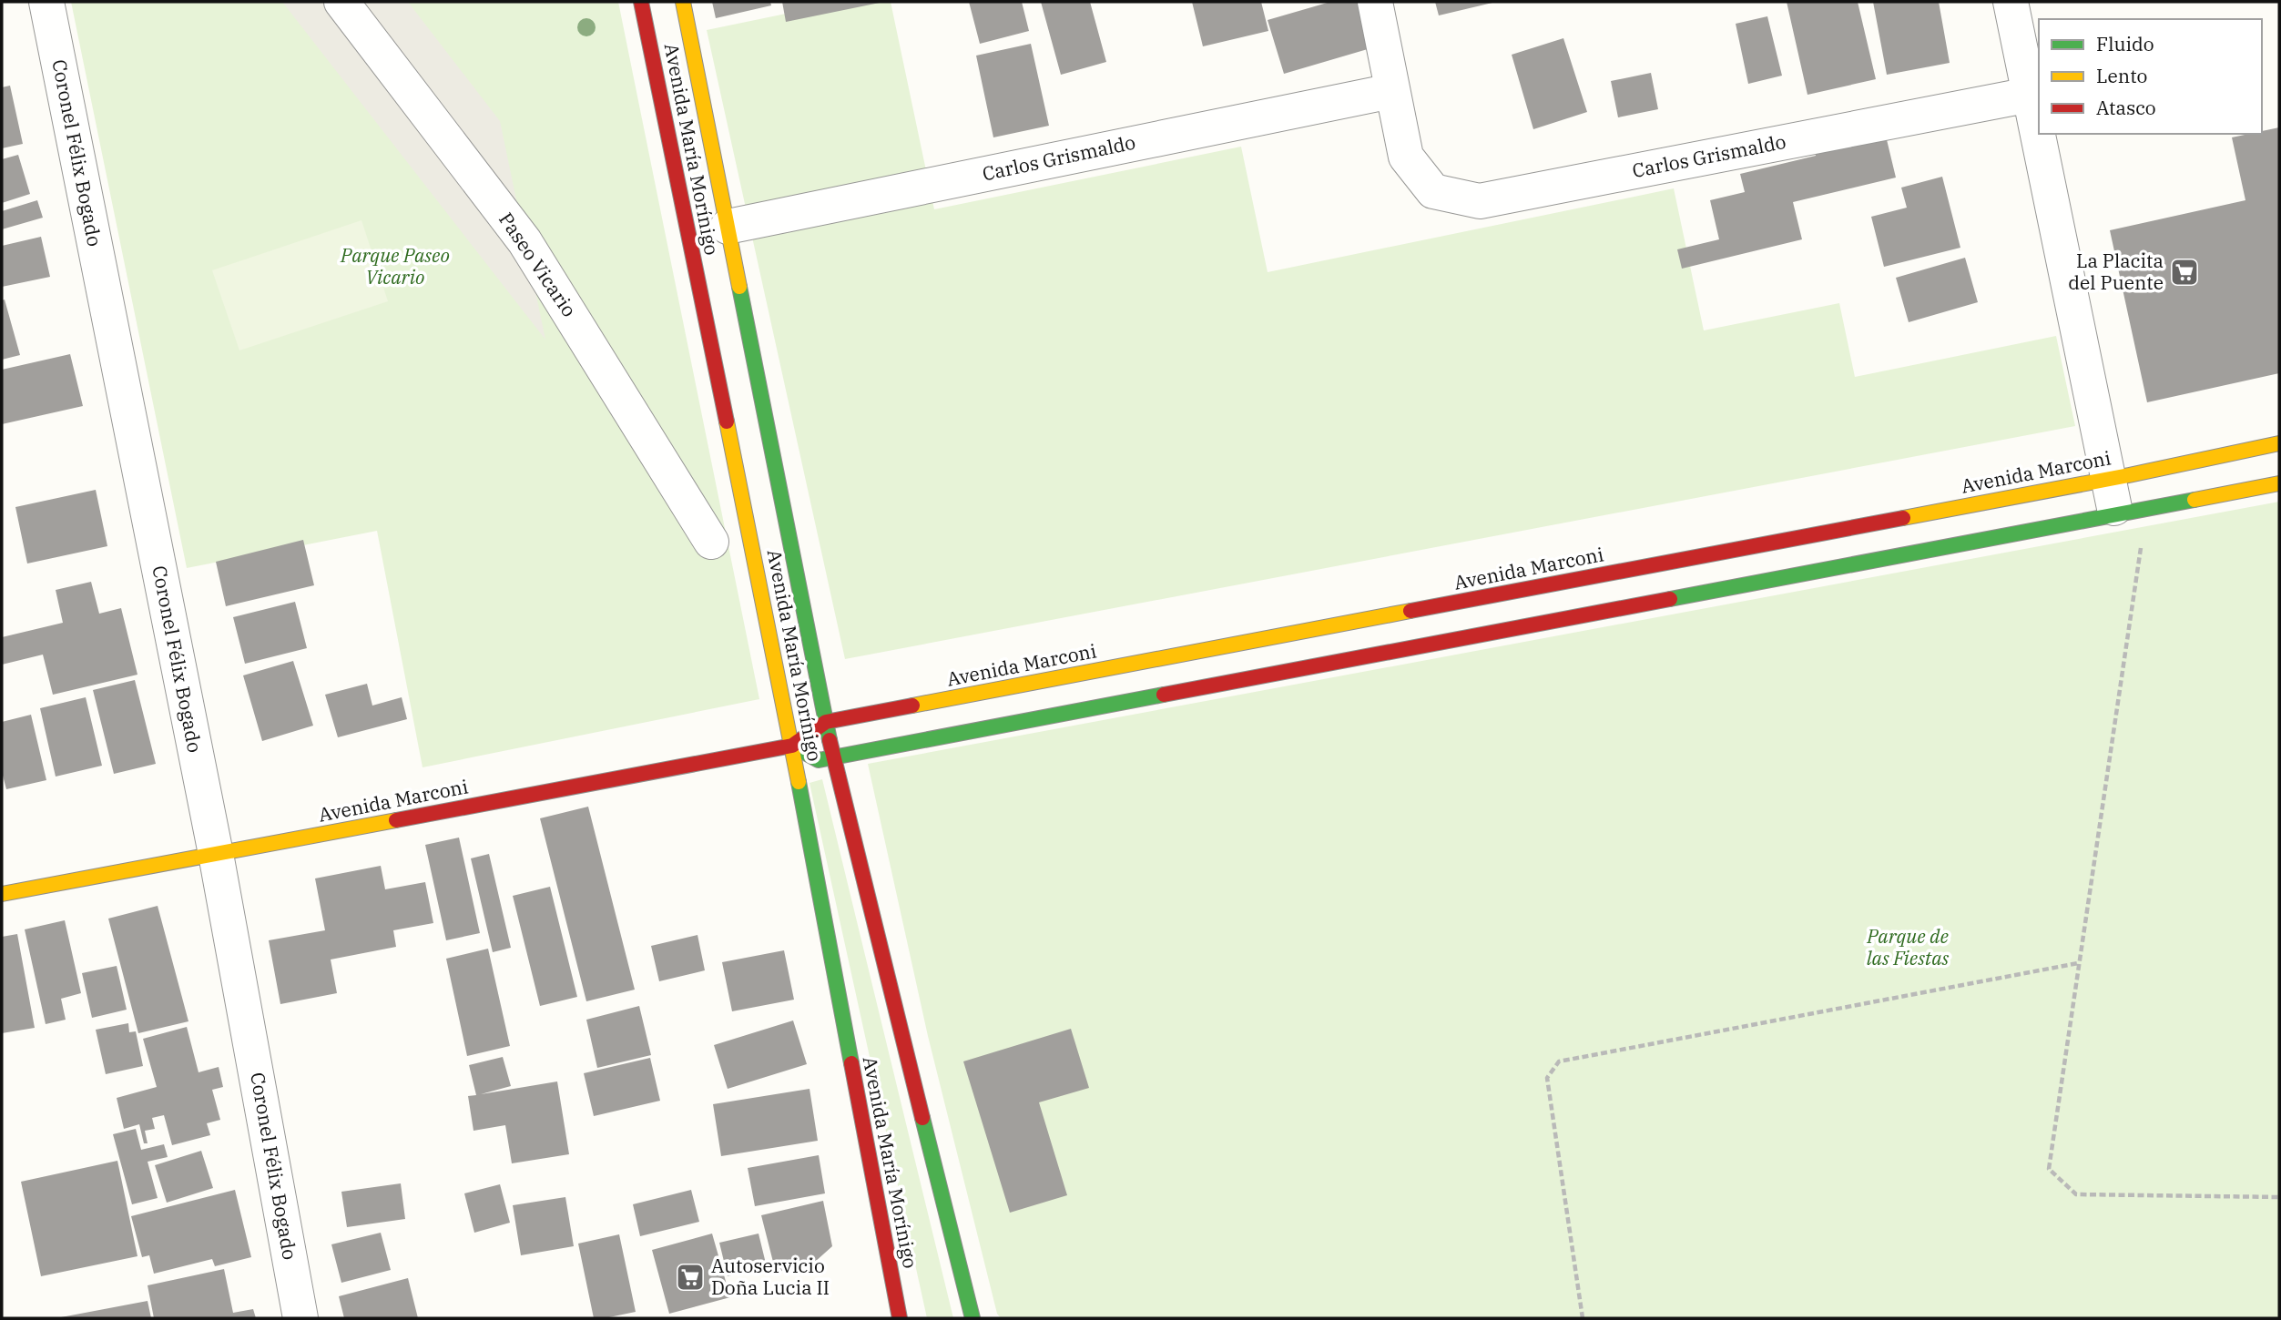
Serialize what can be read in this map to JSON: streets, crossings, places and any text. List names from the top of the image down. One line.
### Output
{"streets":{"main road":["Avenida María Morínigo","Avenida Marconi"],"street":["Coronel Félix Bogado","Carlos Grismaldo","Paseo Vicario"]},"crossings":[["Avenida María Morínigo","Carlos Grismaldo"],["Avenida María Morínigo","Avenida Marconi"],["Coronel Félix Bogado","Avenida Marconi"]],"parks":["Parque Paseo Vicario","Parque de las Fiestas"],"places":{"supermarket":["La Placita del Puente","Autoservicio Doña Lucia II"]},"legend":["Fluido","Lento","Atasco"]}
